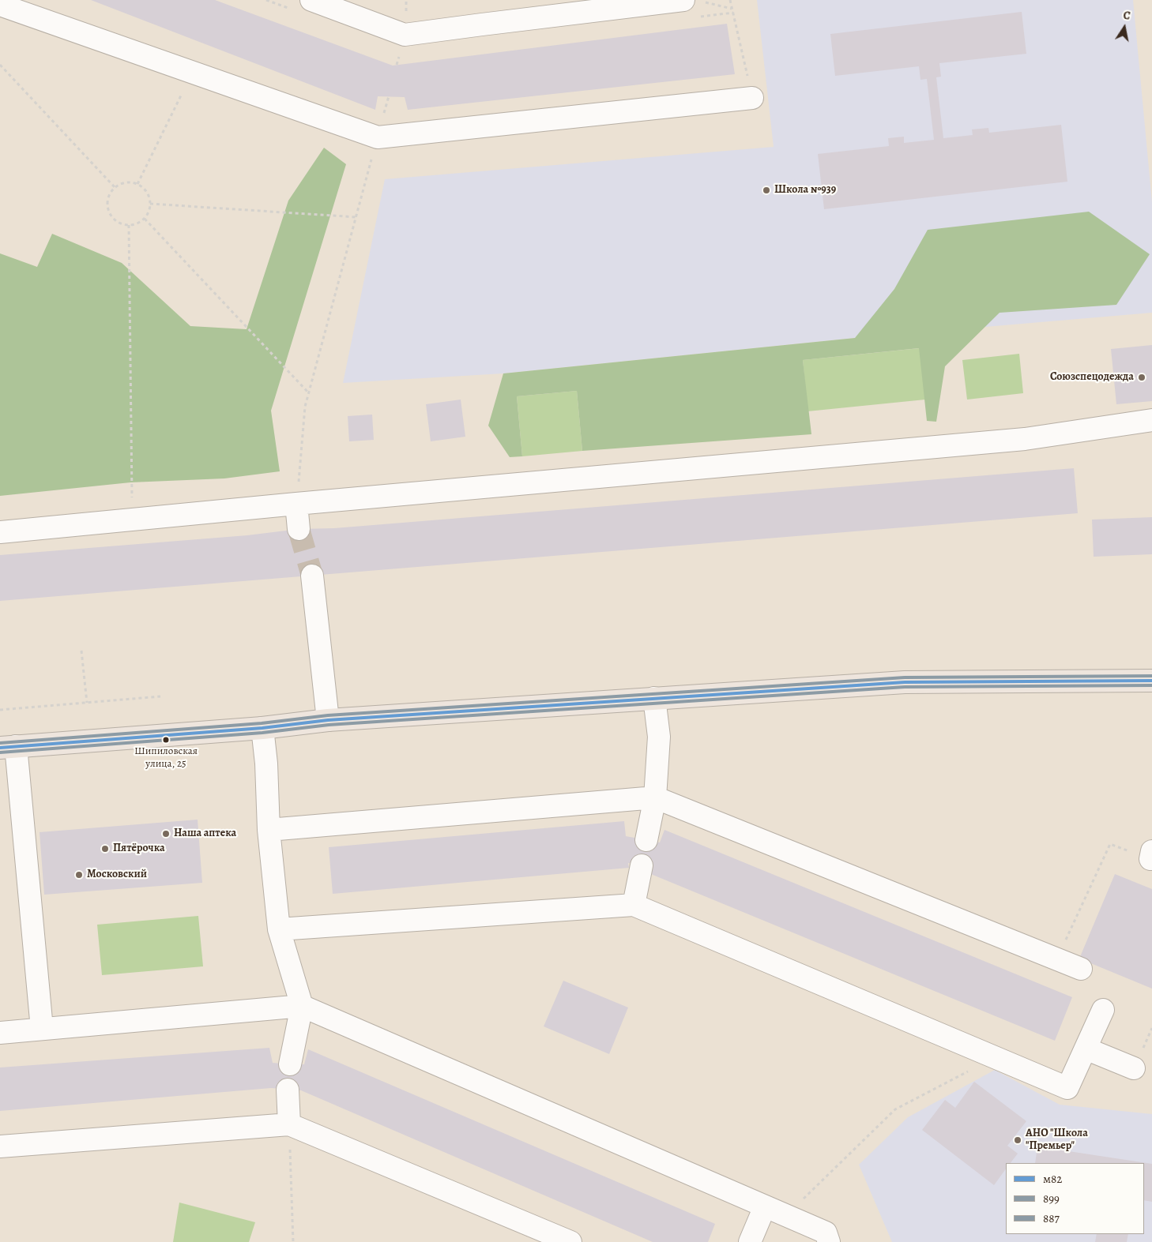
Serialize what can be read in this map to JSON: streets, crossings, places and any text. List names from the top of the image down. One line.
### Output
{"places":["Школа №939","Союзспецодежда","Шипиловская улица, 25","Наша аптека","Пятёрочка","Московский","АНО \"Школа \"Премьер\""],"lines":["transit line 887","transit line м82","transit line 899"],"legend":["м82","899","887"],"north":"top"}
